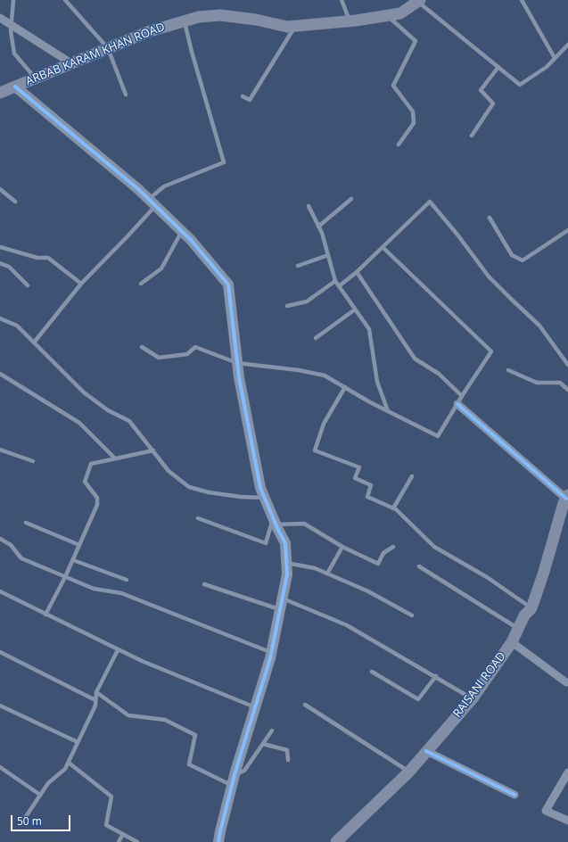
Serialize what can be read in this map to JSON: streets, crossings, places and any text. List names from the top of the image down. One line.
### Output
{"streets":{"main road":["ARBAB KARAM KHAN ROAD","RAISANI ROAD"]},"scale_bar":"50 m"}
